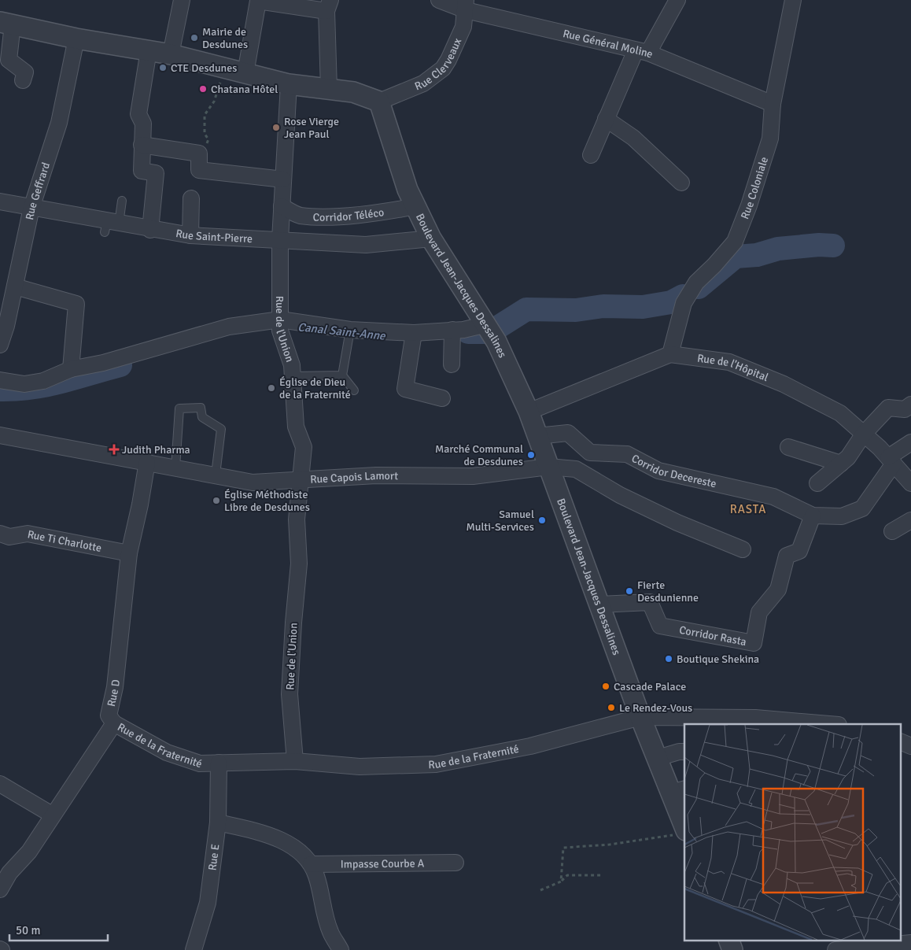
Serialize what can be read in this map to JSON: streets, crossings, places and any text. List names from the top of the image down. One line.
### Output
{"streets":{"street":["Rue Général Moline","Rue Clerveaux","Rue Coloniale","Rue Geffrard","Corridor Téléco","Rue Saint-Pierre","Boulevard Jean-Jacques Dessalines","Rue de l'Union","Rue de l'Hôpital","Corridor Decereste","Rue Capois Lamort","Rue Ti Charlotte","Corridor Rasta","Rue D","Rue de la Fraternité","Rue E","Impasse Courbe A"]},"crossings":[["Rue Général Moline","Rue Clerveaux"],["Rue Général Moline","Rue Coloniale"],["Rue Clerveaux","Boulevard Jean-Jacques Dessalines"],["Rue Coloniale","Rue de l'Hôpital"],["Rue Geffrard","Rue Saint-Pierre"],["Corridor Téléco","Boulevard Jean-Jacques Dessalines"],["Corridor Téléco","Rue de l'Union"],["Rue Saint-Pierre","Boulevard Jean-Jacques Dessalines"],["Rue Saint-Pierre","Rue de l'Union"],["Boulevard Jean-Jacques Dessalines","Rue de l'Hôpital"],["Boulevard Jean-Jacques Dessalines","Corridor Decereste"],["Boulevard Jean-Jacques Dessalines","Rue Capois Lamort"],["Boulevard Jean-Jacques Dessalines","Corridor Rasta"],["Boulevard Jean-Jacques Dessalines","Rue de la Fraternité"],["Rue de l'Union","Rue Capois Lamort"],["Rue de l'Union","Rue de la Fraternité"],["Corridor Decereste","Corridor Rasta"],["Rue Capois Lamort","Rue D"],["Rue Ti Charlotte","Rue D"],["Rue D","Rue de la Fraternité"],["Rue de la Fraternité","Rue E"]],"districts":["RASTA"],"water":["Canal Saint-Anne"],"places":{"other":["Mairie de Desdunes","CTE Desdunes","Chatana Hôtel","Rose Vierge Jean Paul","Église de Dieu de la Fraternité","Marché Communal de Desdunes","Église Méthodiste Libre de Desdunes","Samuel Multi-Services","Fierte Desdunienne","Boutique Shekina","Cascade Palace","Le Rendez-Vous"],"health":["Judith Pharma"]},"scale_bar":"50 m"}
